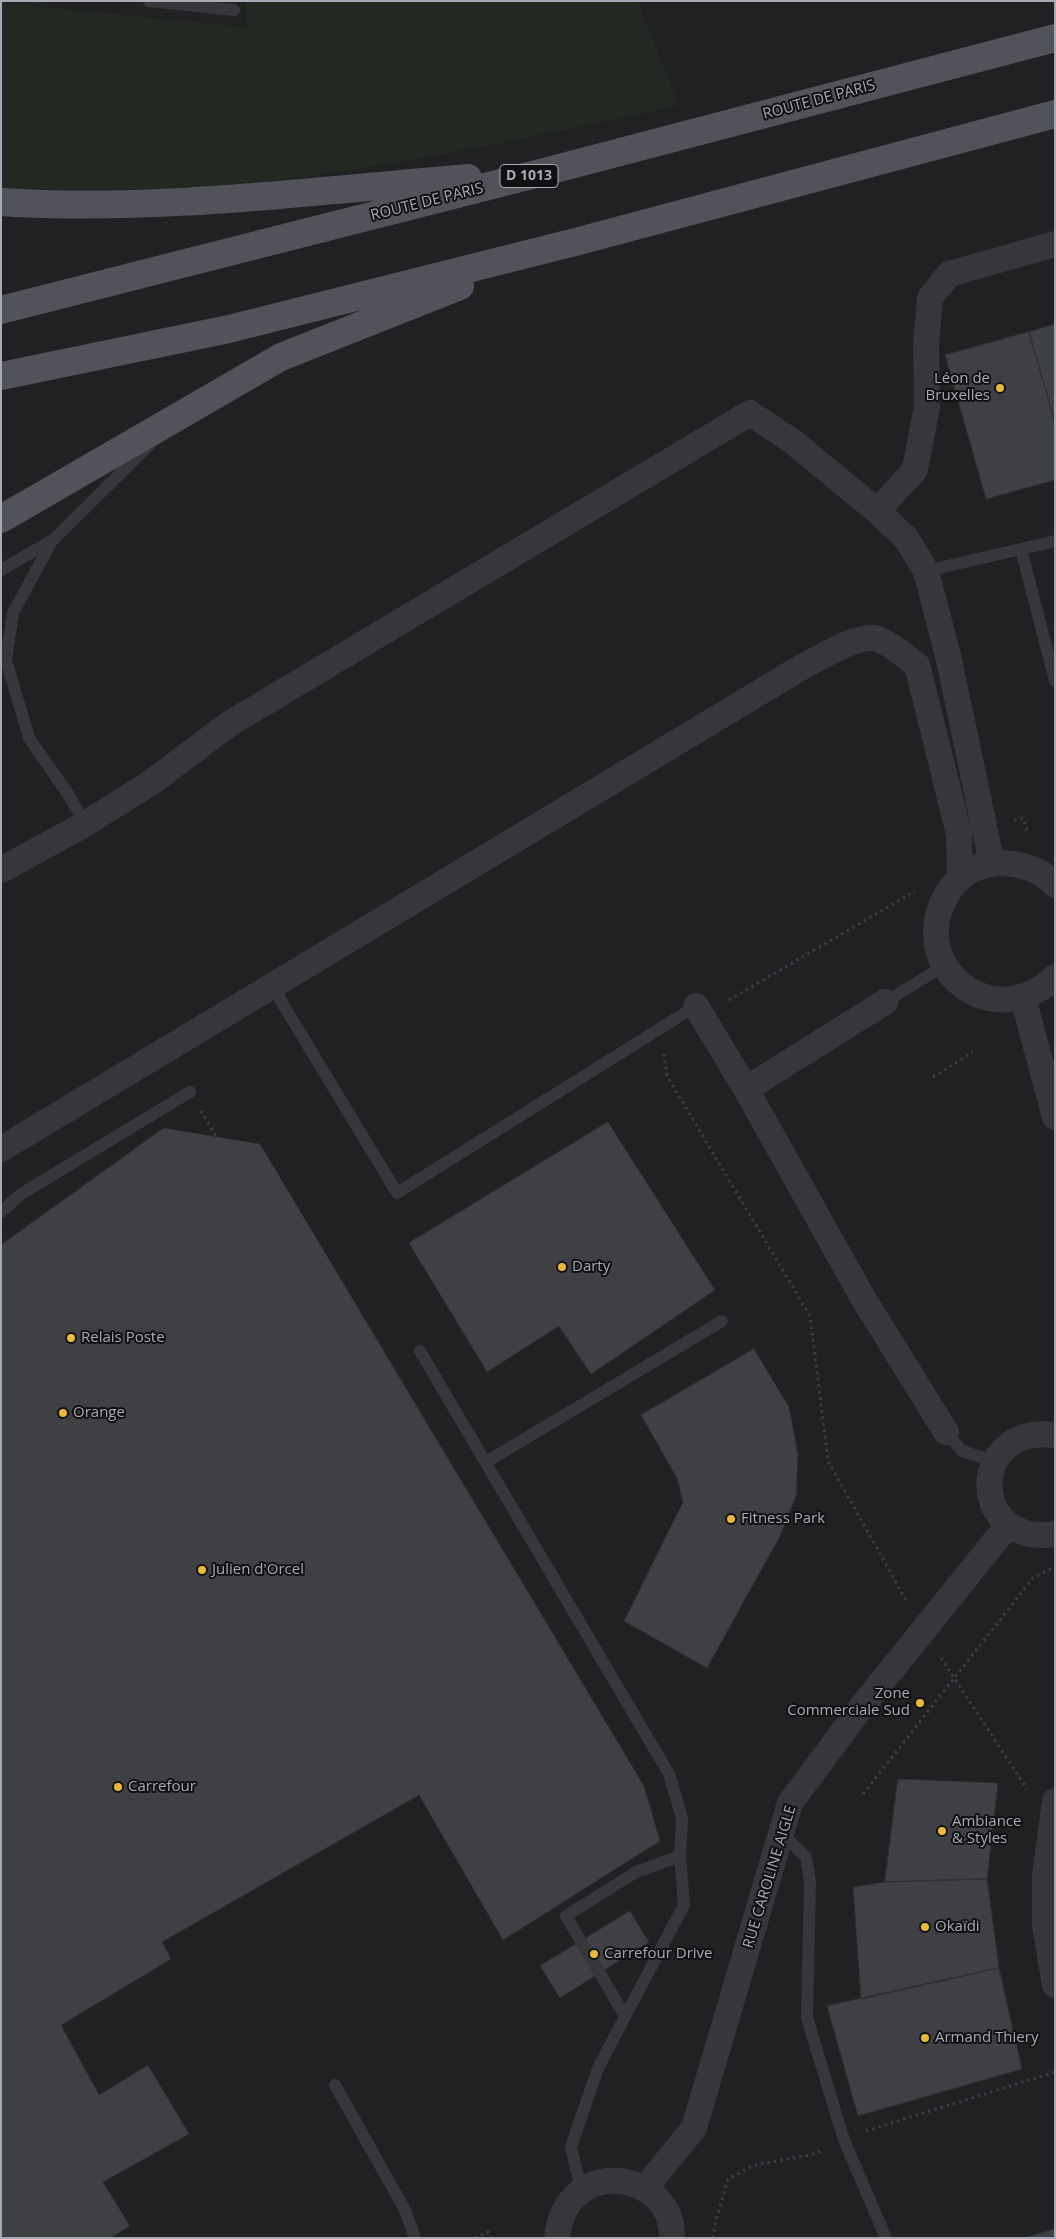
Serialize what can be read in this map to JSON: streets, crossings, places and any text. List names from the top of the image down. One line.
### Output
{"streets":{"main road":["ROUTE DE PARIS","D 1013"],"street":["RUE CAROLINE AIGLE"]},"places":["Léon de Bruxelles","Darty","Relais Poste","Orange","Fitness Park","Julien d'Orcel","Zone Commerciale Sud","Carrefour","Ambiance & Styles","Okaïdi","Carrefour Drive","Armand Thiery"]}
